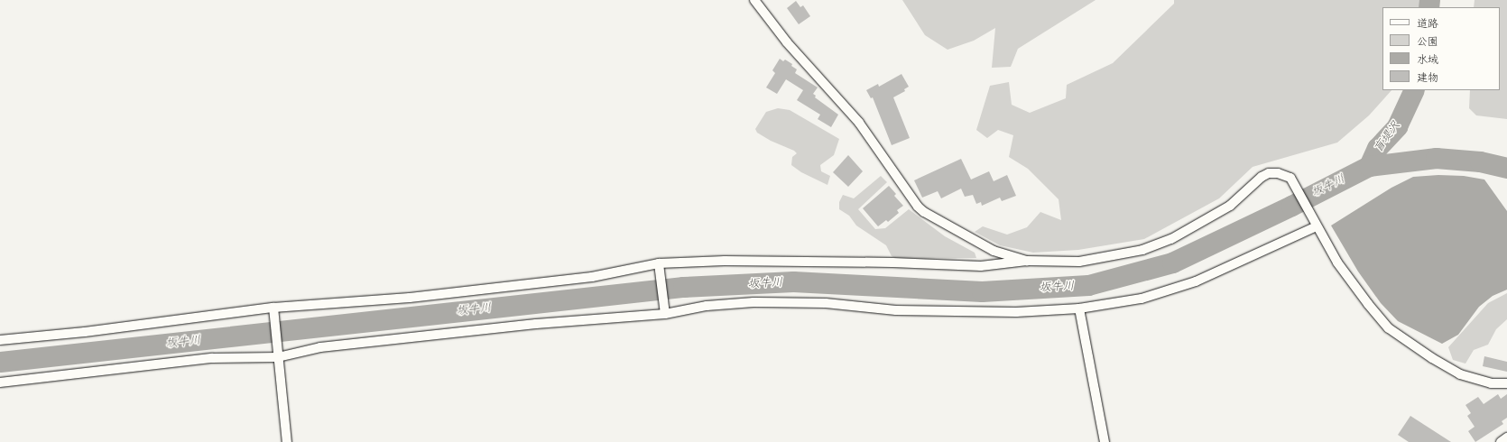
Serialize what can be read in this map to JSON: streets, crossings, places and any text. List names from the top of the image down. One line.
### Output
{"water":["盲堤沢","坂牛川"],"legend":["道路","公園","水域","建物"]}
